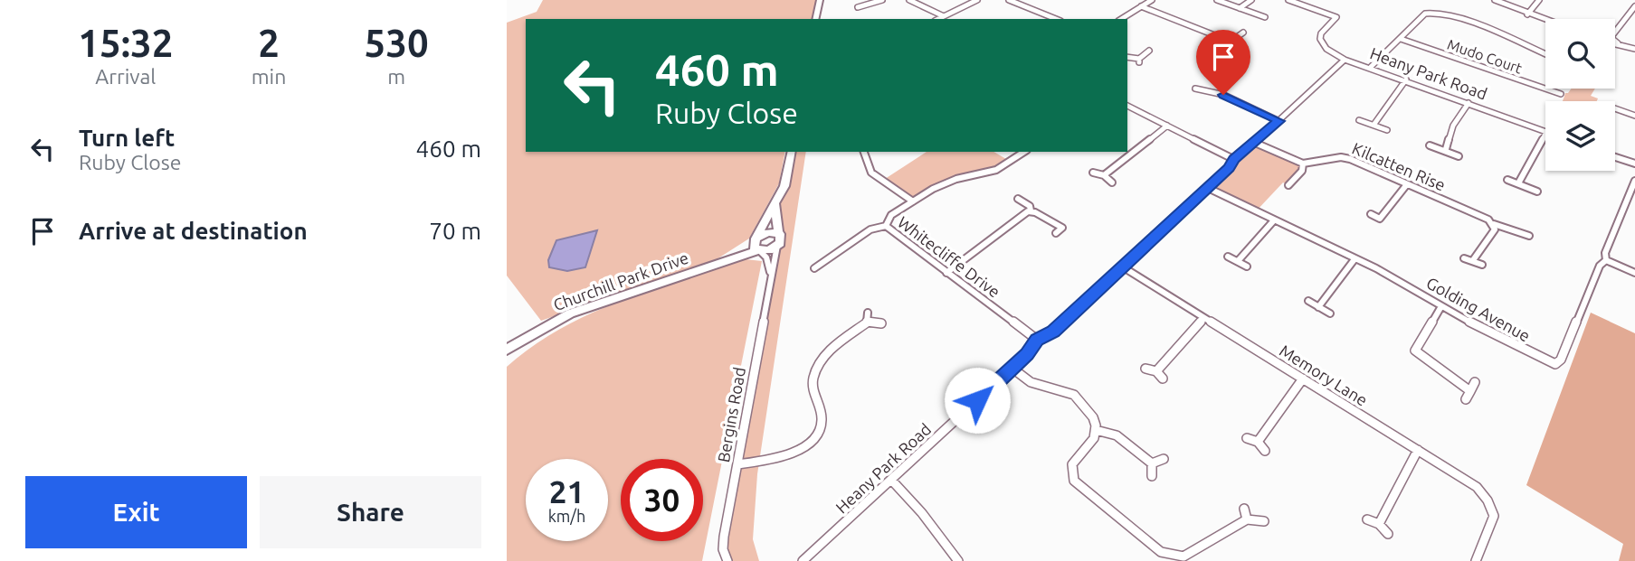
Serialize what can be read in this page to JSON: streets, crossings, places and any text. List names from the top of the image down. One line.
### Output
{"streets":{"main road":["Churchill Park Drive"],"street":["Mudo Court","Heany Park Road","Kilcatten Rise","Whitecliffe Drive","Golding Avenue","Memory Lane","Bergins Road"]},"crossings":[["Heany Park Road","Whitecliffe Drive"],["Heany Park Road","Golding Avenue"],["Heany Park Road","Memory Lane"]],"page":{"eta":["15:32","Arrival","2","min","530","m"],"turn":["460 m","Ruby Close"],"list":[{"name":"Turn left","note":"Ruby Close","value":"460 m"},{"name":"Arrive at destination","value":"70 m"}],"speed":"21 km/h","limit":"30","buttons":["Exit","Share"]}}
